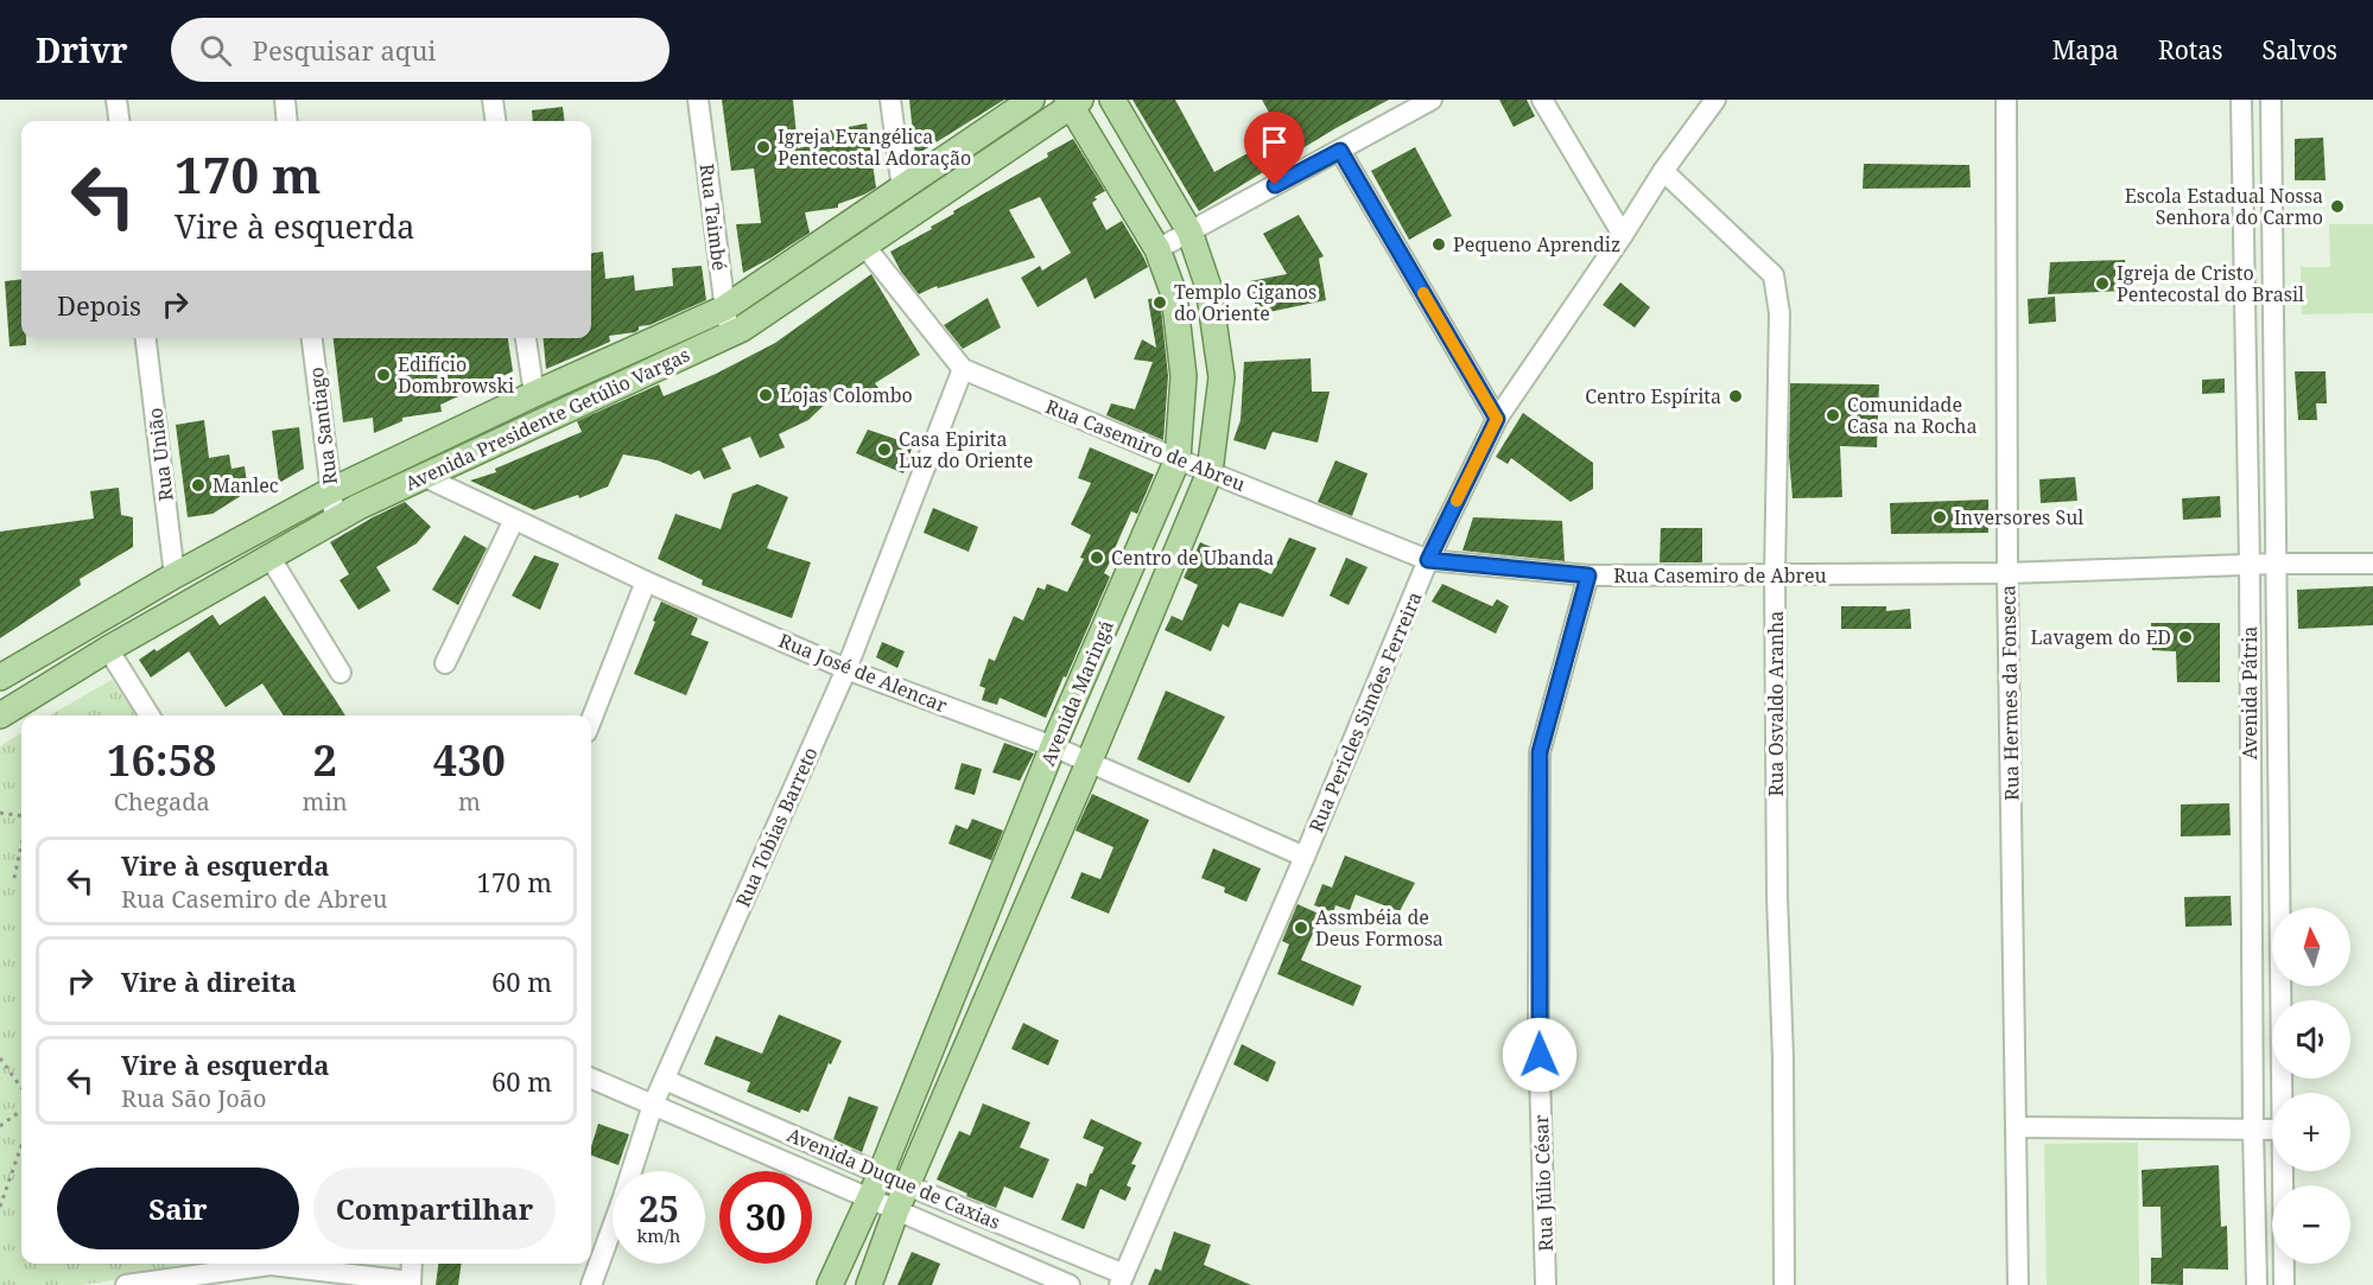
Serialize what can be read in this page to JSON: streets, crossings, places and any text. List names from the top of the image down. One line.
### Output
{"streets":{"main road":["Avenida Presidente Getúlio Vargas","Avenida Maringá"],"street":["Rua Taimbé","Rua Santiago","Rua Casemiro de Abreu","Rua União","Rua José de Alencar","Rua Hermes da Fonseca","Avenida Pátria","Rua Osvaldo Aranha","Rua Pericles Simões Ferreira","Rua Tobias Barreto","Avenida Duque de Caxias","Rua Júlio César"]},"crossings":[["Rua Taimbé","Avenida Presidente Getúlio Vargas"],["Avenida Presidente Getúlio Vargas","Rua Santiago"],["Avenida Presidente Getúlio Vargas","Rua Casemiro de Abreu"],["Avenida Presidente Getúlio Vargas","Rua União"],["Avenida Presidente Getúlio Vargas","Rua José de Alencar"],["Avenida Presidente Getúlio Vargas","Avenida Maringá"],["Rua Casemiro de Abreu","Avenida Maringá"],["Rua Casemiro de Abreu","Rua Hermes da Fonseca"],["Rua Casemiro de Abreu","Avenida Pátria"],["Rua Casemiro de Abreu","Rua Osvaldo Aranha"],["Rua Casemiro de Abreu","Rua Pericles Simões Ferreira"],["Rua Casemiro de Abreu","Rua Tobias Barreto"],["Rua Casemiro de Abreu","Rua Júlio César"],["Rua José de Alencar","Avenida Maringá"],["Rua José de Alencar","Rua Pericles Simões Ferreira"],["Rua José de Alencar","Rua Tobias Barreto"],["Avenida Maringá","Avenida Duque de Caxias"],["Rua Osvaldo Aranha","Rua Pericles Simões Ferreira"],["Rua Pericles Simões Ferreira","Avenida Duque de Caxias"],["Rua Tobias Barreto","Avenida Duque de Caxias"]],"places":["Igreja Evangélica Pentecostal Adoração","Escola Estadual Nossa Senhora do Carmo","Pequeno Aprendiz","Igreja de Cristo Pentecostal do Brasil","Templo Ciganos do Oriente","Edifício Dombrowski","Lojas Colombo","Centro Espírita","Comunidade Casa na Rocha","Casa Epirita Luz do Oriente","Manlec","Inversores Sul","Centro de Ubanda","Lavagem do ED","Assmbéia de Deus Formosa"],"north":"top","page":{"header":"Drivr","search":"Pesquisar aqui","nav":["Mapa","Rotas","Salvos"],"turn":["170 m","Vire à esquerda"],"then":"Depois","eta":["16:58","Chegada","2","min","430","m"],"list":[{"name":"Vire à esquerda","note":"Rua Casemiro de Abreu","value":"170 m"},{"name":"Vire à direita","value":"60 m"},{"name":"Vire à esquerda","note":"Rua São João","value":"60 m"}],"map_buttons":["+","−"],"buttons":["Sair","Compartilhar"],"speed":"25 km/h","limit":"30"}}
